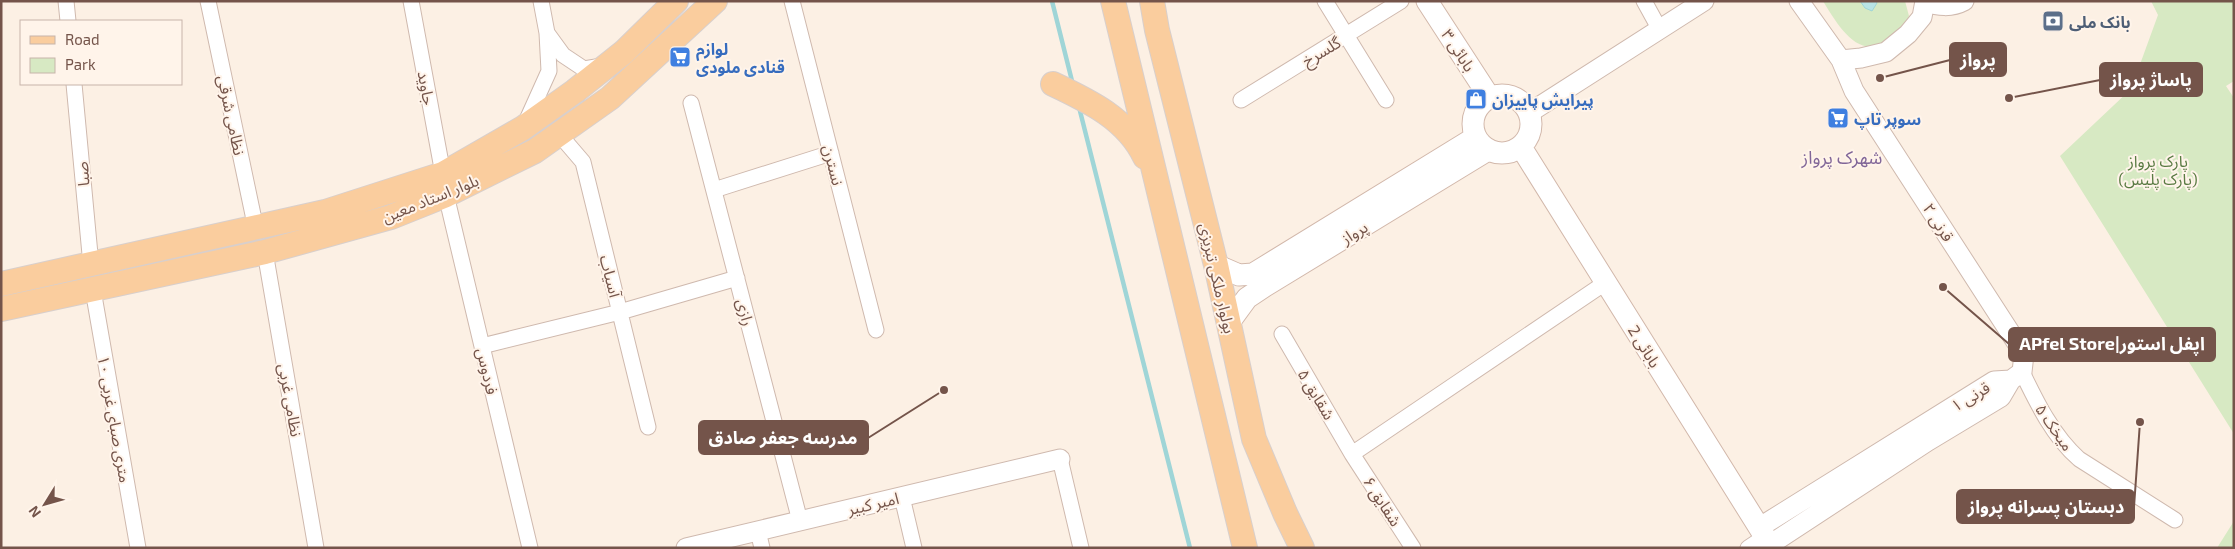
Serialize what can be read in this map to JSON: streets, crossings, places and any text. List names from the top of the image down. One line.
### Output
{"streets":{"main road":["بابائی ۳","بلوار استاد معین","پرواز","بولوار ملکی تبریزی","بابائی 2"],"street":["گلسرخ","جاوید","نظامی شرقی","نسترن","صبا","قرنی ۲","آسیاب","رازی","فردوس","شقایق ۵","قرنی ۱","نظامی غربی","۱۰ متری صبای غربی","میخک ۵","شقایق ۶","امیر کبیر"]},"crossings":[["بابائی ۳","پرواز"],["بابائی ۳","بابائی 2"],["جاوید","بلوار استاد معین"],["جاوید","فردوس"],["نظامی شرقی","بلوار استاد معین"],["صبا","بلوار استاد معین"],["بلوار استاد معین","آسیاب"],["بلوار استاد معین","فردوس"],["بلوار استاد معین","نظامی غربی"],["بلوار استاد معین","۱۰ متری صبای غربی"],["قرنی ۲","قرنی ۱"],["قرنی ۲","میخک ۵"],["پرواز","بولوار ملکی تبریزی"],["پرواز","بابائی 2"],["رازی","امیر کبیر"],["بابائی 2","قرنی ۱"],["شقایق ۵","شقایق ۶"],["قرنی ۱","میخک ۵"]],"districts":["شهرک پرواز"],"parks":["پارک پرواز (پارک پلیس)"],"places":{"bank":["بانک ملی"],"supermarket":["لوازم قنادی ملودی","سوپر تاپ"],"other":["پرواز","پاساژ پرواز","APfel Store|اپفل استور","مدرسه جعفر صادق","دبستان پسرانه پرواز"],"shop":["پیرایش پاییزان"]},"legend":["Road","Park"],"north":"bottom left"}
